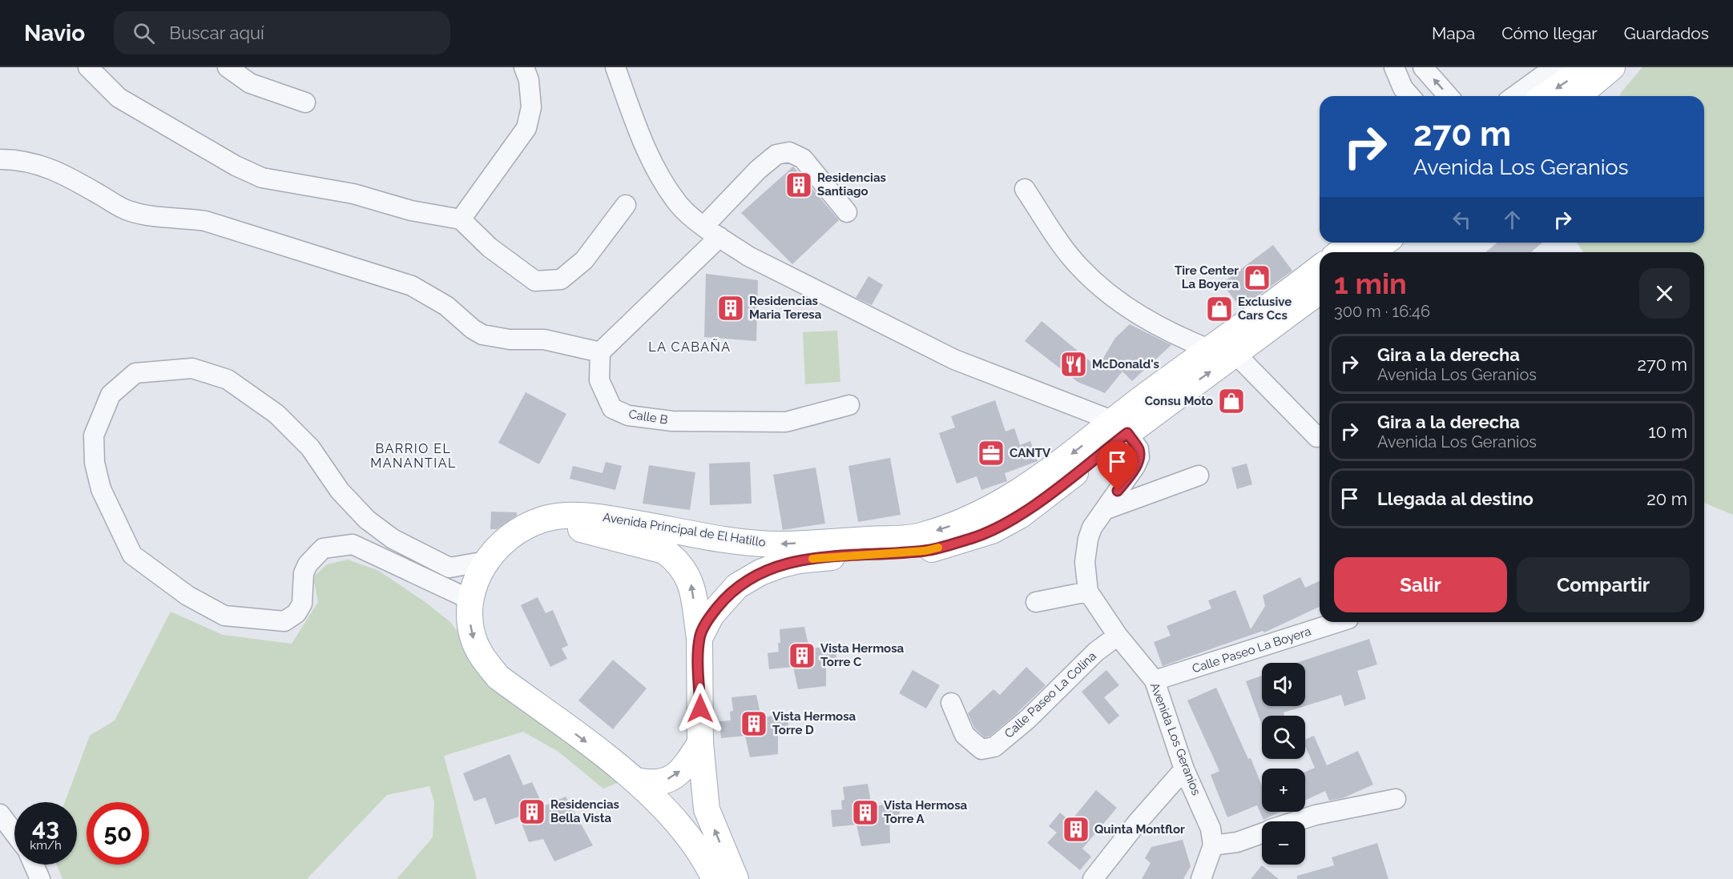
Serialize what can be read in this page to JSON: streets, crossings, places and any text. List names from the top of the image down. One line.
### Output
{"streets":{"main road":["Avenida Principal de El Hatillo"],"street":["Calle B","Calle Paseo La Boyera","Calle Paseo La Colina","Avenida Los Geranios"]},"crossings":[["Avenida Principal de El Hatillo","Avenida Los Geranios"],["Calle Paseo La Boyera","Avenida Los Geranios"],["Calle Paseo La Colina","Avenida Los Geranios"]],"districts":["LA CABAÑA","BARRIO EL MANANTIAL"],"places":{"building":["Residencias Santiago","Residencias Maria Teresa","Vista Hermosa Torre C","Vista Hermosa Torre D","Residencias Bella Vista","Vista Hermosa Torre A","Quinta Montflor"],"shop":["Tire Center La Boyera","Exclusive Cars Ccs","Consu Moto"],"restaurant":["McDonald's"],"office":["CANTV"]},"page":{"header":"Navio","search":"Buscar aquí","nav":["Mapa","Cómo llegar","Guardados"],"turn":["270 m","Avenida Los Geranios"],"heading":["1 min","300 m · 16:46"],"list":[{"name":"Gira a la derecha","note":"Avenida Los Geranios","value":"270 m"},{"name":"Gira a la derecha","note":"Avenida Los Geranios","value":"10 m"},{"name":"Llegada al destino","value":"20 m"}],"buttons":["Salir","Compartir"],"map_buttons":["+","−"],"speed":"43 km/h","limit":"50"}}
